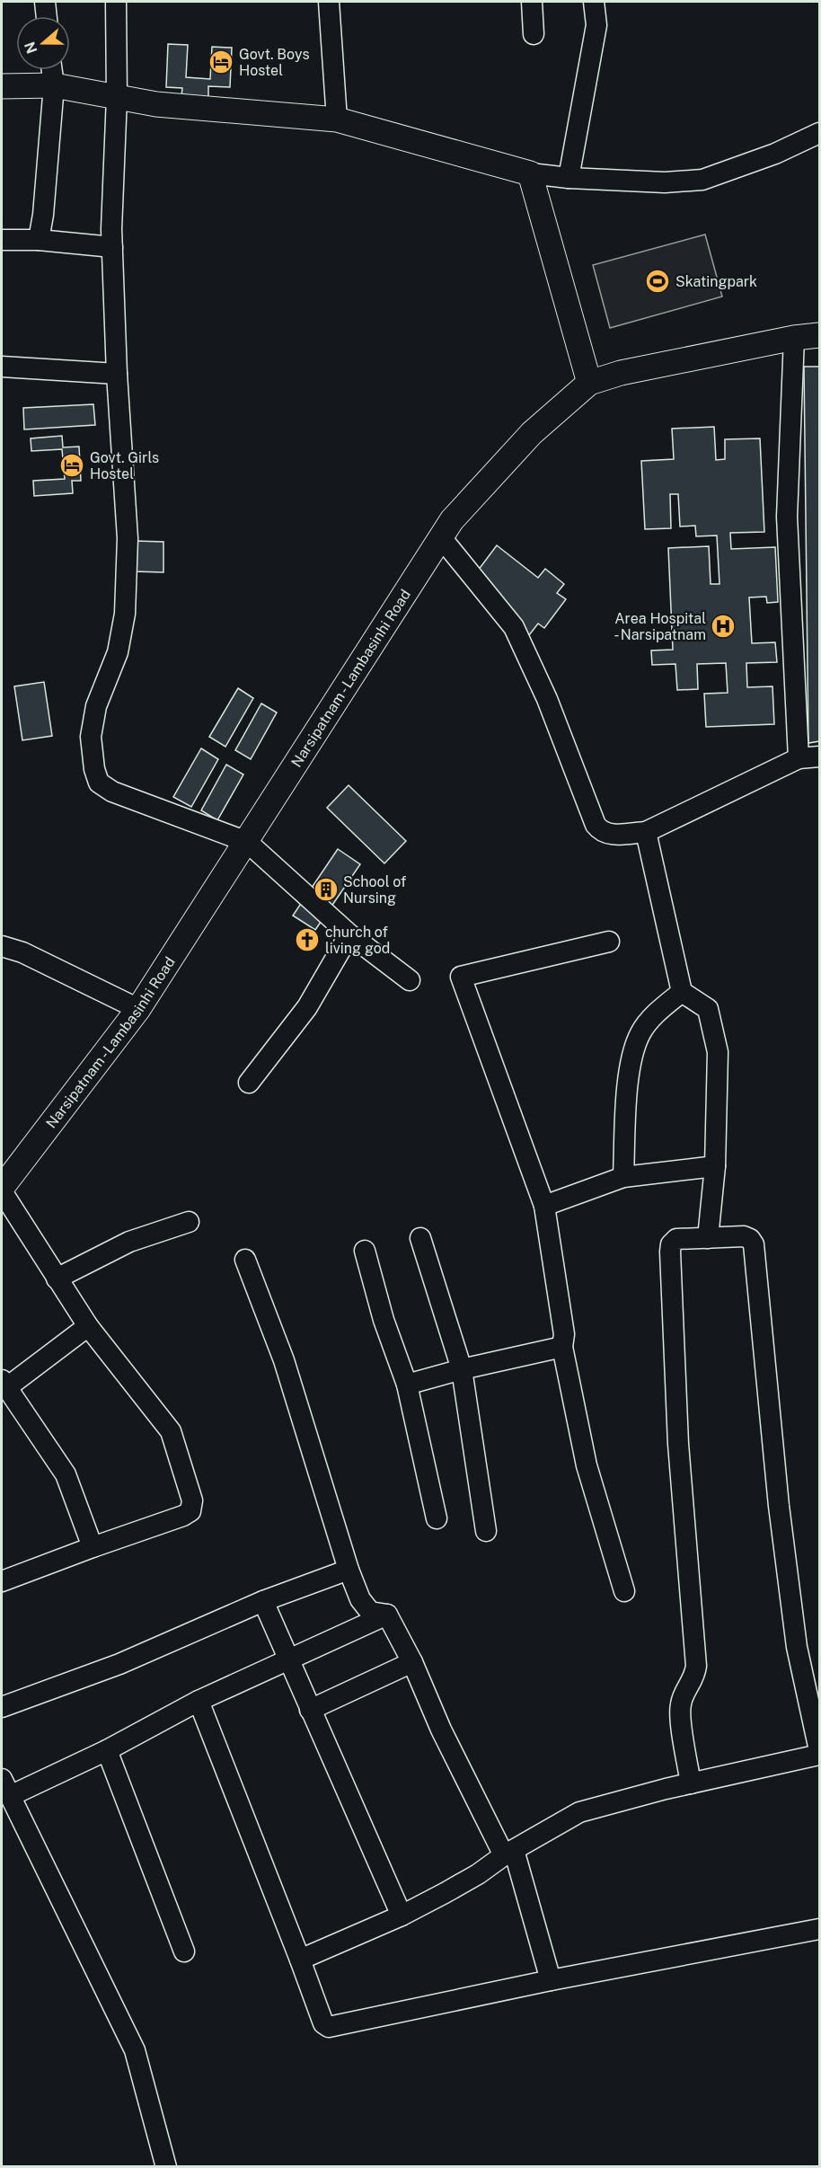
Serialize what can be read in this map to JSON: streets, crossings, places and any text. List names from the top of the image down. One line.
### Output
{"streets":{"main road":["Narsipatnam - Lambasinhi Road"]},"places":{"hotel":["Govt. Boys Hostel","Govt. Girls Hostel"],"sports":["Skatingpark"],"hospital":["Area Hospital - Narsipatnam"],"building":["School of Nursing"],"church":["church of living god"]},"north":"left"}
